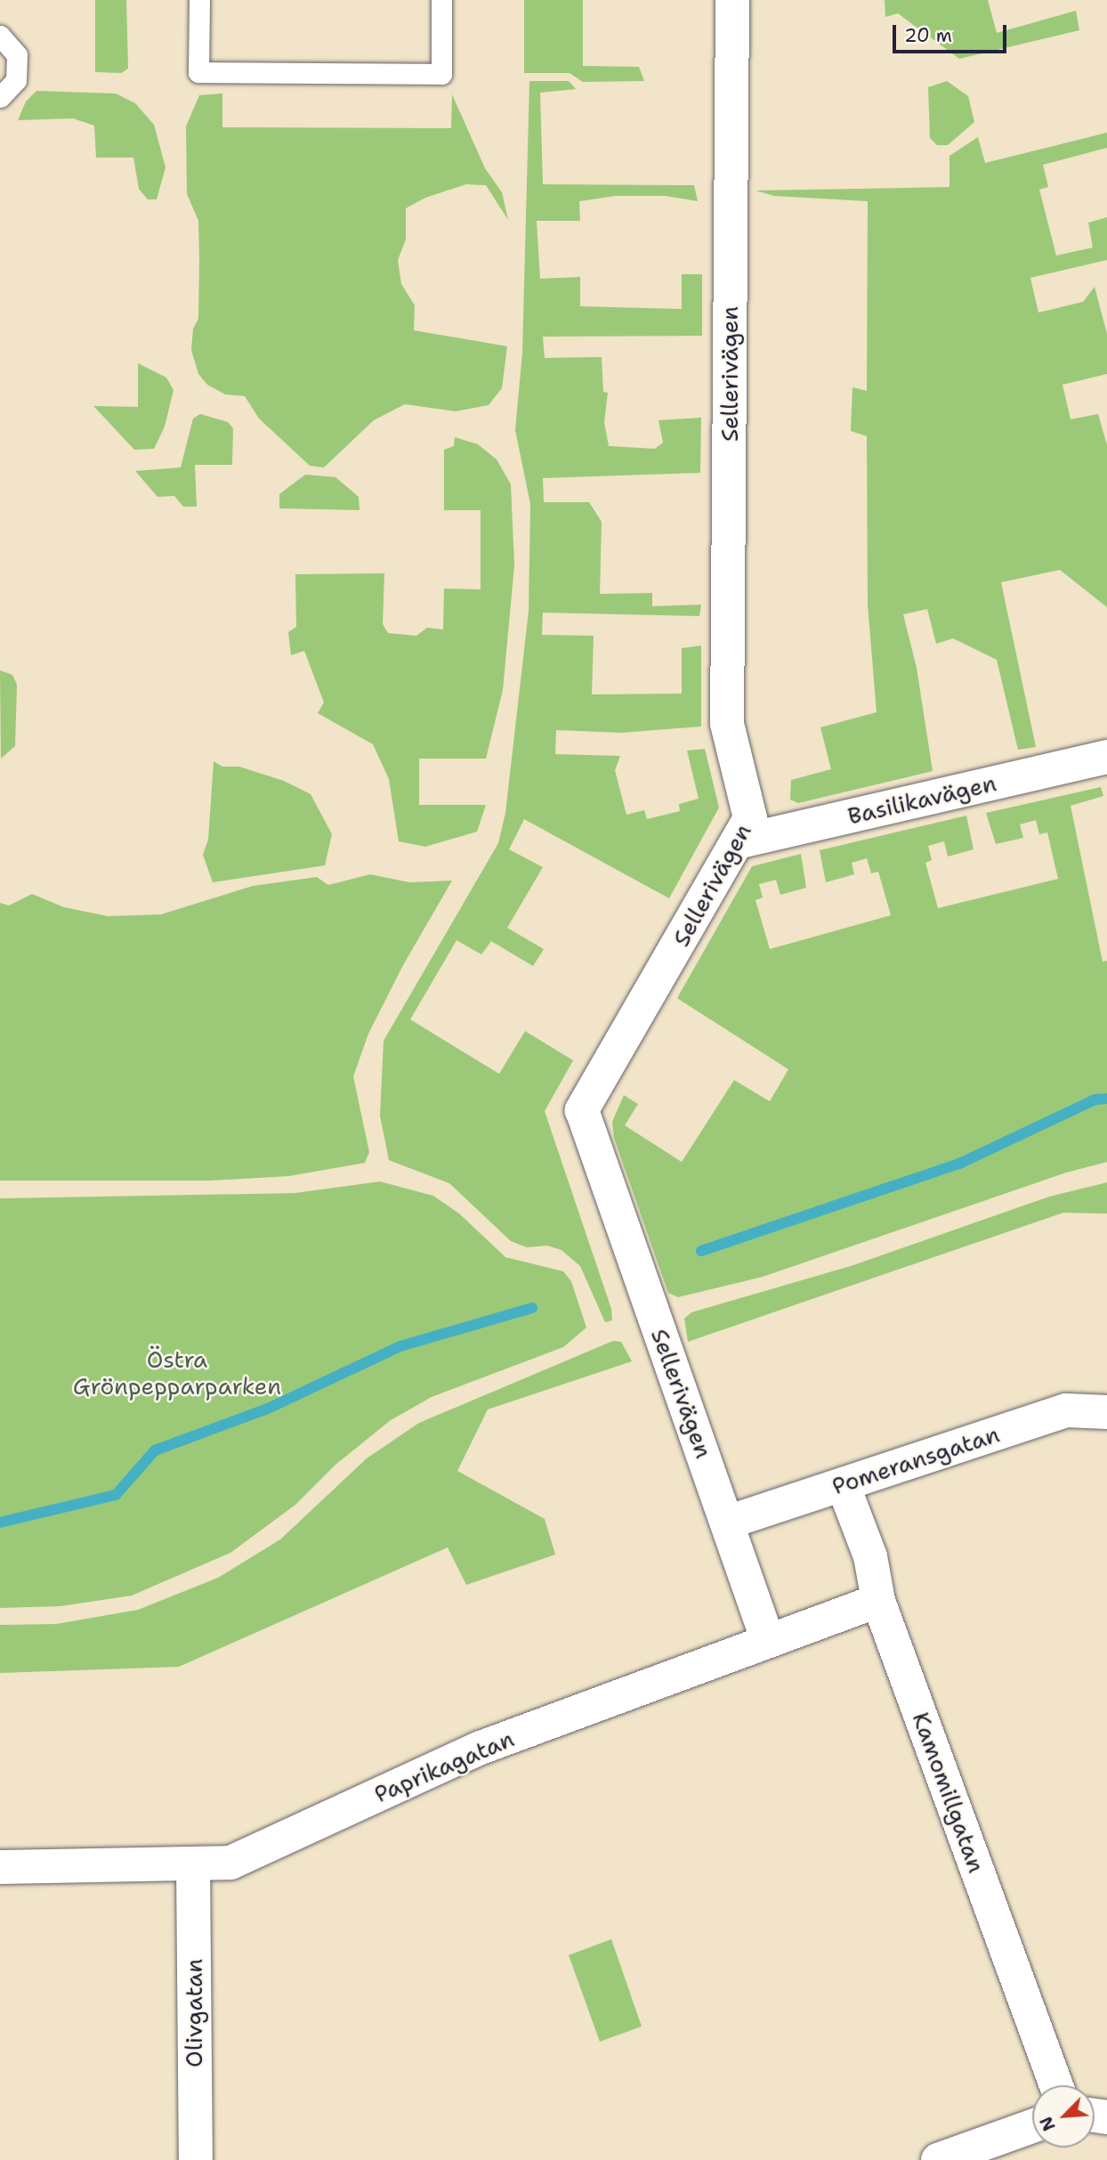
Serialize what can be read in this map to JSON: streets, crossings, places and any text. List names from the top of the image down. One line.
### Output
{"streets":{"street":["Sellerivägen","Basilikavägen","Pomeransgatan","Paprikagatan","Kamomillgatan","Olivgatan"]},"crossings":[["Sellerivägen","Basilikavägen"],["Sellerivägen","Pomeransgatan"],["Sellerivägen","Paprikagatan"],["Pomeransgatan","Kamomillgatan"],["Paprikagatan","Kamomillgatan"],["Paprikagatan","Olivgatan"]],"parks":["Östra Grönpepparparken"],"scale_bar":"20 m","north":"bottom left"}
